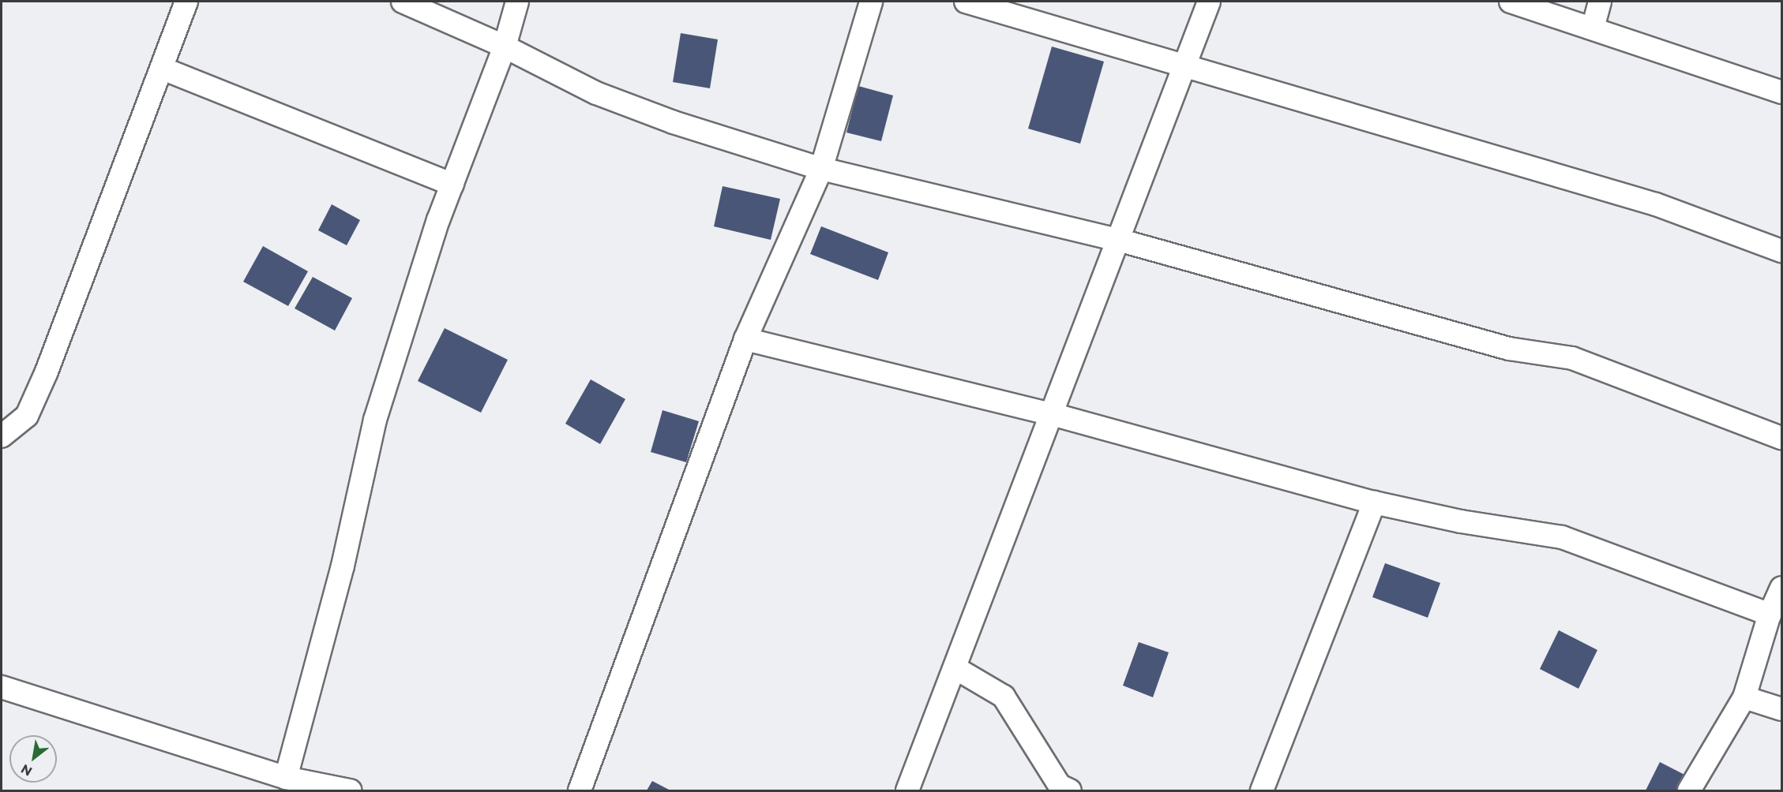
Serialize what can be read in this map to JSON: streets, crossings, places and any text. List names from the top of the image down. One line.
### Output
{"north":"bottom left"}
